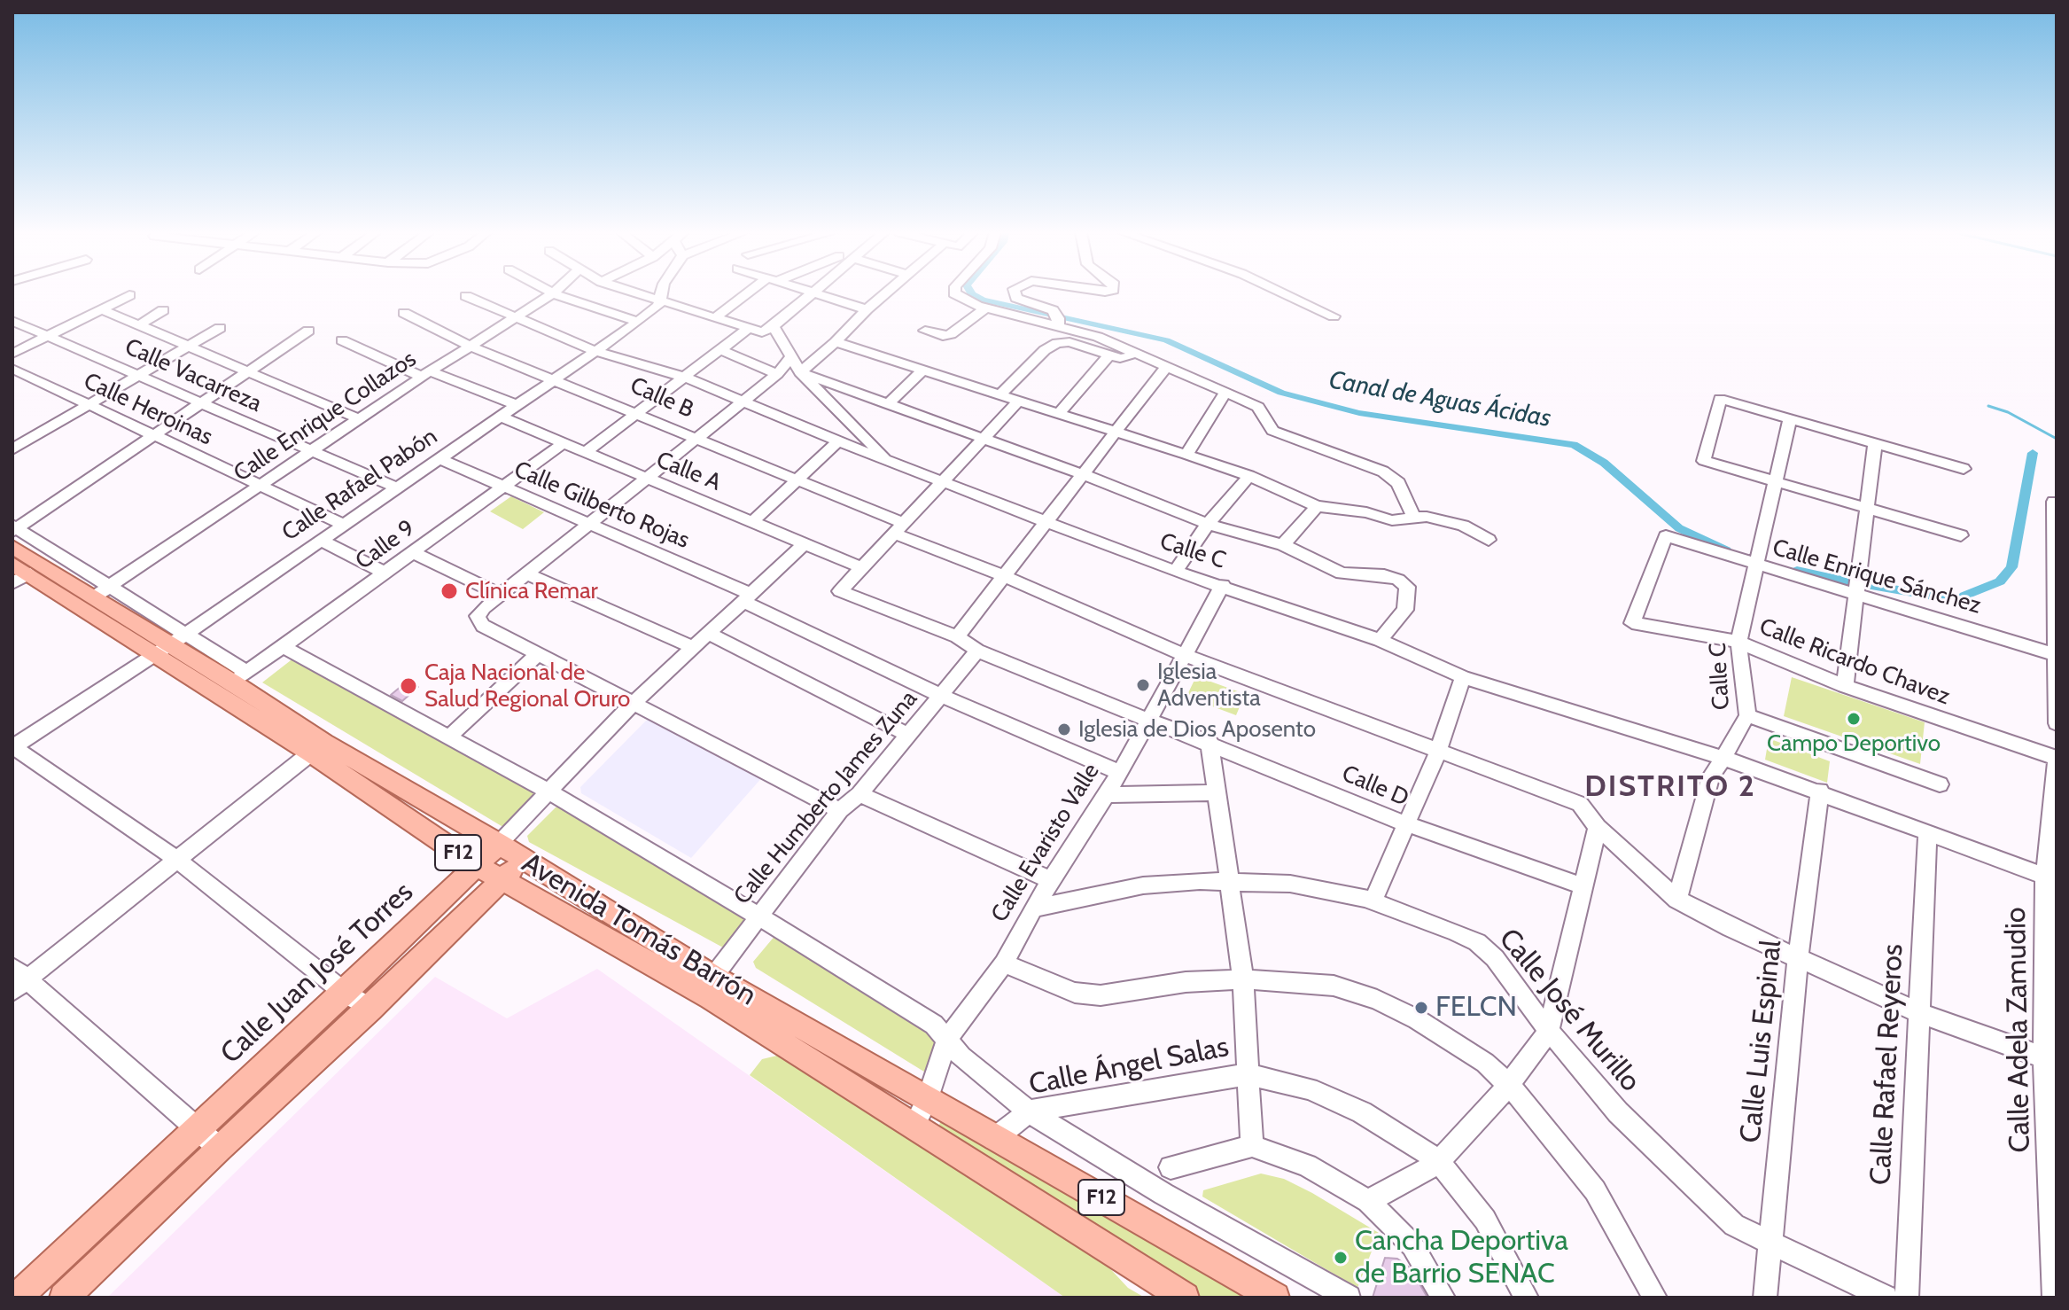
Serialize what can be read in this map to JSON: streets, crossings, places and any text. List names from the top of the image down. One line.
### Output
{"streets":{"main road":["F12","Avenida Tomás Barrón","Calle Juan José Torres"],"street":["Calle Vacarreza","Calle B","Calle Heroinas","Calle Enrique Collazos","Calle A","Calle Rafael Pabón","Calle Gilberto Rojas","Calle 9","Calle C","Calle Enrique Sánchez","Calle Ricardo Chavez","Calle D","Calle Humberto James Zuna","Calle Evaristo Valle","Calle José Murillo","Calle Adela Zamudio","Calle Luis Espinal","Calle Rafael Reyeros","Calle Ángel Salas"]},"crossings":[["Calle Vacarreza","Calle Enrique Collazos"],["Calle Vacarreza","Calle Rafael Pabón"],["Calle B","Calle Enrique Collazos"],["Calle B","Calle Rafael Pabón"],["Calle B","Calle Evaristo Valle"],["Calle B","Calle Luis Espinal"],["Calle Heroinas","Calle Enrique Collazos"],["Calle Heroinas","Calle Rafael Pabón"],["Calle Enrique Collazos","Calle C"],["Calle Enrique Collazos","Avenida Tomás Barrón"],["Calle A","Calle Rafael Pabón"],["Calle A","Calle 9"],["Calle A","Calle D"],["Calle A","Calle Juan José Torres"],["Calle Rafael Pabón","Calle Gilberto Rojas"],["Calle Rafael Pabón","Calle C"],["Calle Rafael Pabón","Avenida Tomás Barrón"],["Calle Gilberto Rojas","Calle 9"],["Calle Gilberto Rojas","Calle Humberto James Zuna"],["Calle Gilberto Rojas","Calle Evaristo Valle"],["Calle Gilberto Rojas","Calle Juan José Torres"],["Calle 9","Avenida Tomás Barrón"],["Calle C","Calle Enrique Sánchez"],["Calle C","Calle Ricardo Chavez"],["Calle C","Calle Evaristo Valle"],["Calle Enrique Sánchez","Calle Ricardo Chavez"],["Calle Ricardo Chavez","Calle Adela Zamudio"],["Calle D","Calle Humberto James Zuna"],["Calle D","Calle Evaristo Valle"],["Calle Humberto James Zuna","Avenida Tomás Barrón"],["Calle Evaristo Valle","Avenida Tomás Barrón"],["Calle Evaristo Valle","Calle José Murillo"],["Avenida Tomás Barrón","Calle Juan José Torres"],["Avenida Tomás Barrón","Calle Ángel Salas"],["Calle José Murillo","Calle Luis Espinal"]],"districts":["DISTRITO 2"],"water":["Canal de Aguas Ácidas"],"places":["Clínica Remar","Iglesia Adventista","Caja Nacional de Salud Regional Oruro","Campo Deportivo","Iglesia de Dios Aposento","FELCN","Cancha Deportiva de Barrio SENAC"]}
